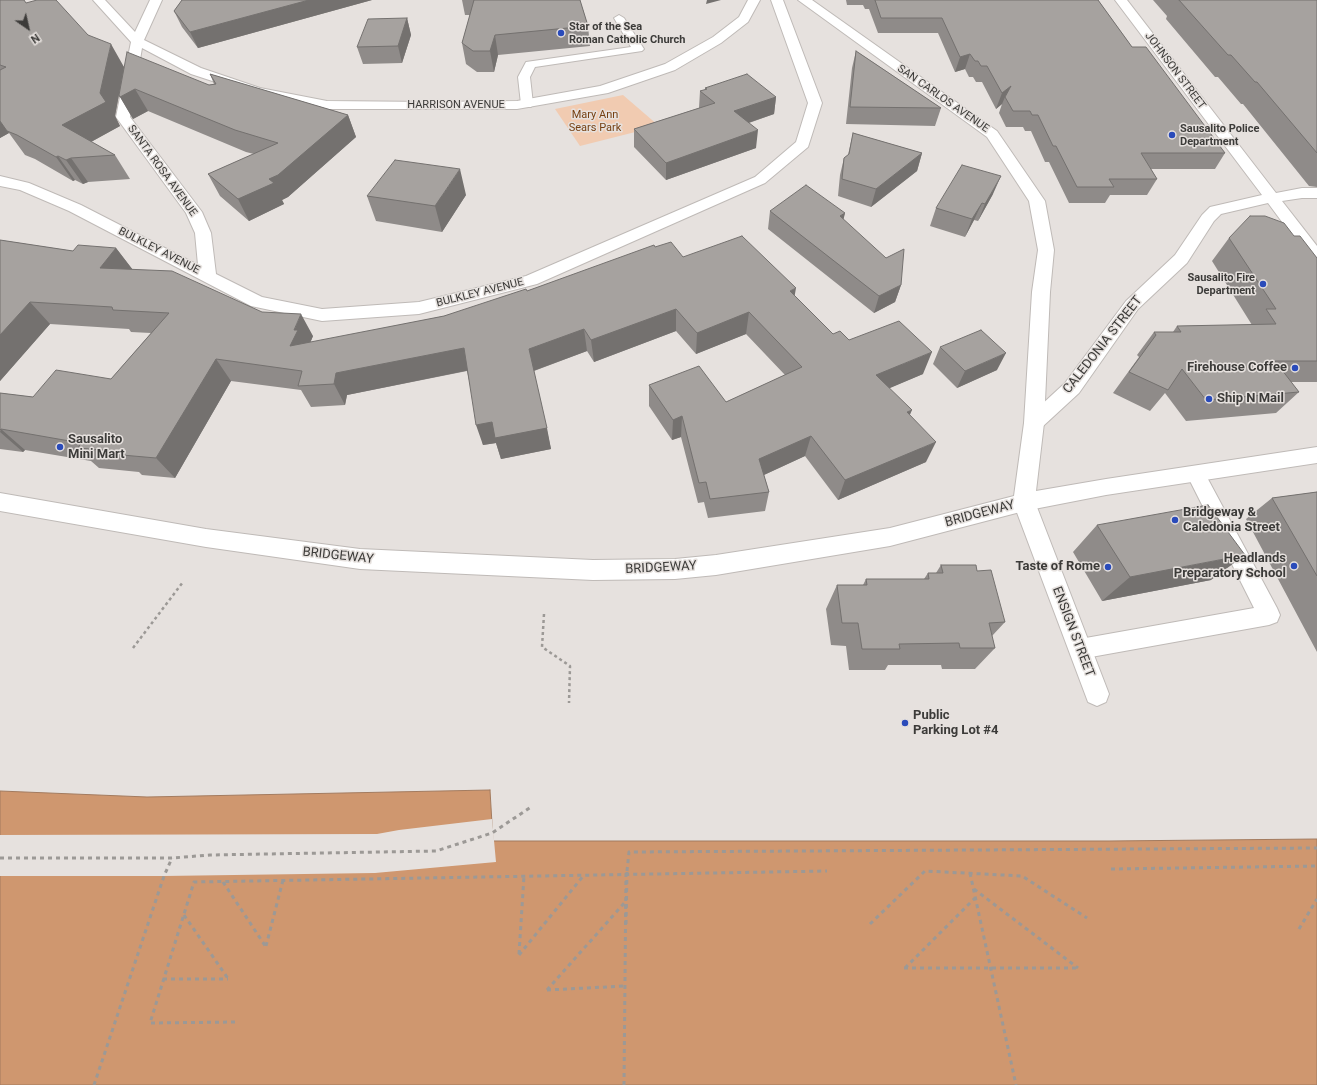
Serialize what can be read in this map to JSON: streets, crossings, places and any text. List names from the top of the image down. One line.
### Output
{"streets":{"street":["JOHNSON STREET","SAN CARLOS AVENUE","HARRISON AVENUE","SANTA ROSA AVENUE","BULKLEY AVENUE","CALEDONIA STREET","BRIDGEWAY","ENSIGN STREET"]},"crossings":[["JOHNSON STREET","CALEDONIA STREET"],["SAN CARLOS AVENUE","CALEDONIA STREET"],["HARRISON AVENUE","SANTA ROSA AVENUE"],["SANTA ROSA AVENUE","BULKLEY AVENUE"],["BRIDGEWAY","ENSIGN STREET"]],"parks":["Mary Ann Sears Park"],"places":["Star of the Sea Roman Catholic Church","Sausalito Police Department","Sausalito Fire Department","Firehouse Coffee","Ship N Mail","Sausalito Mini Mart","Bridgeway & Caledonia Street","Headlands Preparatory School","Taste of Rome","Public Parking Lot #4"],"north":"bottom right"}
